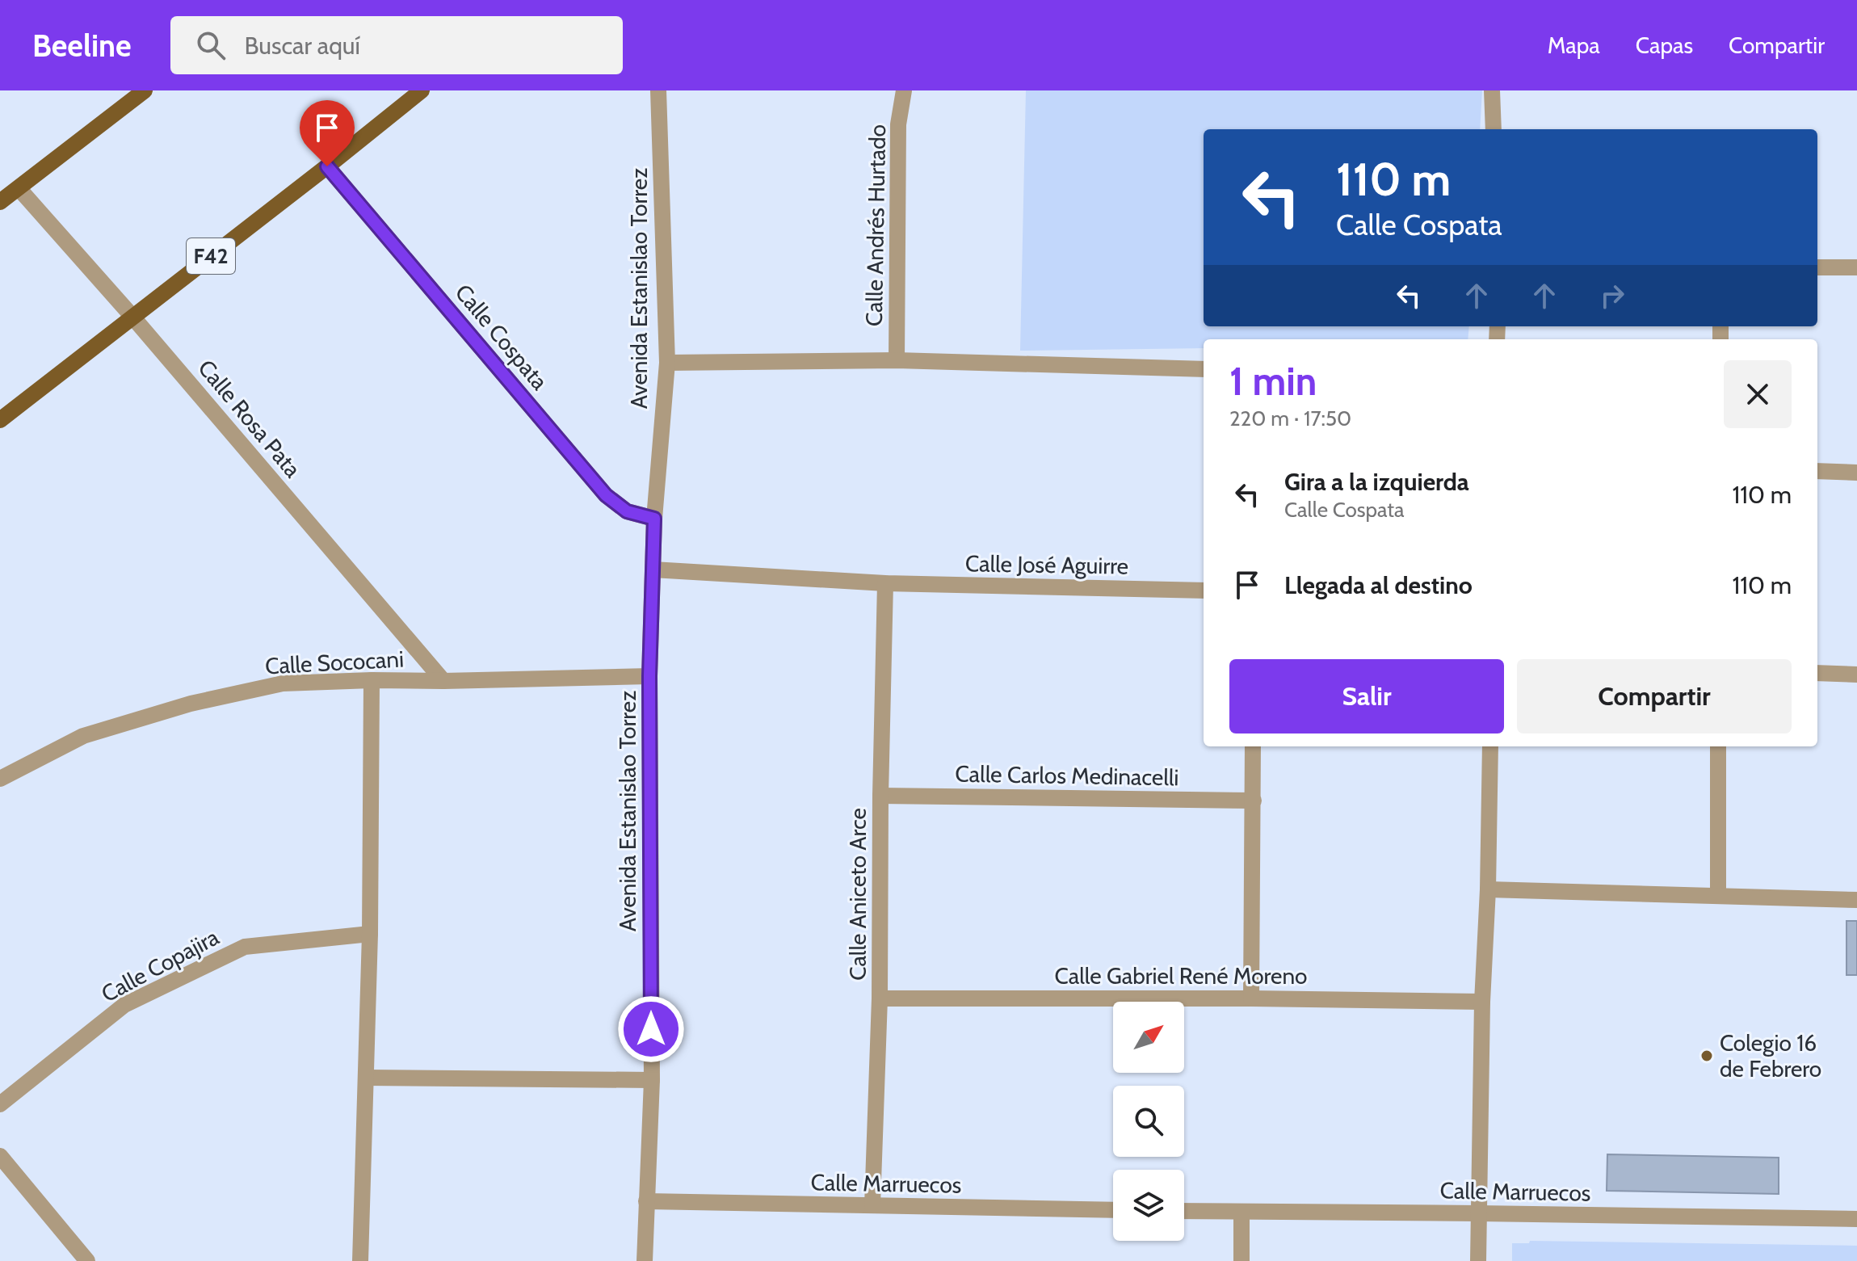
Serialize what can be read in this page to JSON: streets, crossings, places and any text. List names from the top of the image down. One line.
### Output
{"streets":{"main road":["F42"],"street":["Calle Andrés Hurtado","Avenida Estanislao Torrez","Calle Cospata","Calle Rosa Pata","Calle José Aguirre","Calle Sococani","Calle Carlos Medinacelli","Calle Aniceto Arce","Calle Copajira","Calle Gabriel René Moreno","Calle Marruecos"]},"crossings":[["F42","Calle Cospata"],["F42","Calle Rosa Pata"],["Avenida Estanislao Torrez","Calle Cospata"],["Avenida Estanislao Torrez","Calle José Aguirre"],["Avenida Estanislao Torrez","Calle Sococani"],["Avenida Estanislao Torrez","Calle Marruecos"],["Calle Rosa Pata","Calle Sococani"],["Calle José Aguirre","Calle Aniceto Arce"],["Calle Carlos Medinacelli","Calle Aniceto Arce"],["Calle Aniceto Arce","Calle Gabriel René Moreno"],["Calle Aniceto Arce","Calle Marruecos"]],"places":["Colegio 16 de Febrero"],"north":"top right","page":{"header":"Beeline","search":"Buscar aquí","nav":["Mapa","Capas","Compartir"],"turn":["110 m","Calle Cospata"],"heading":["1 min","220 m · 17:50"],"list":[{"name":"Gira a la izquierda","note":"Calle Cospata","value":"110 m"},{"name":"Llegada al destino","value":"110 m"}],"buttons":["Salir","Compartir"]}}
